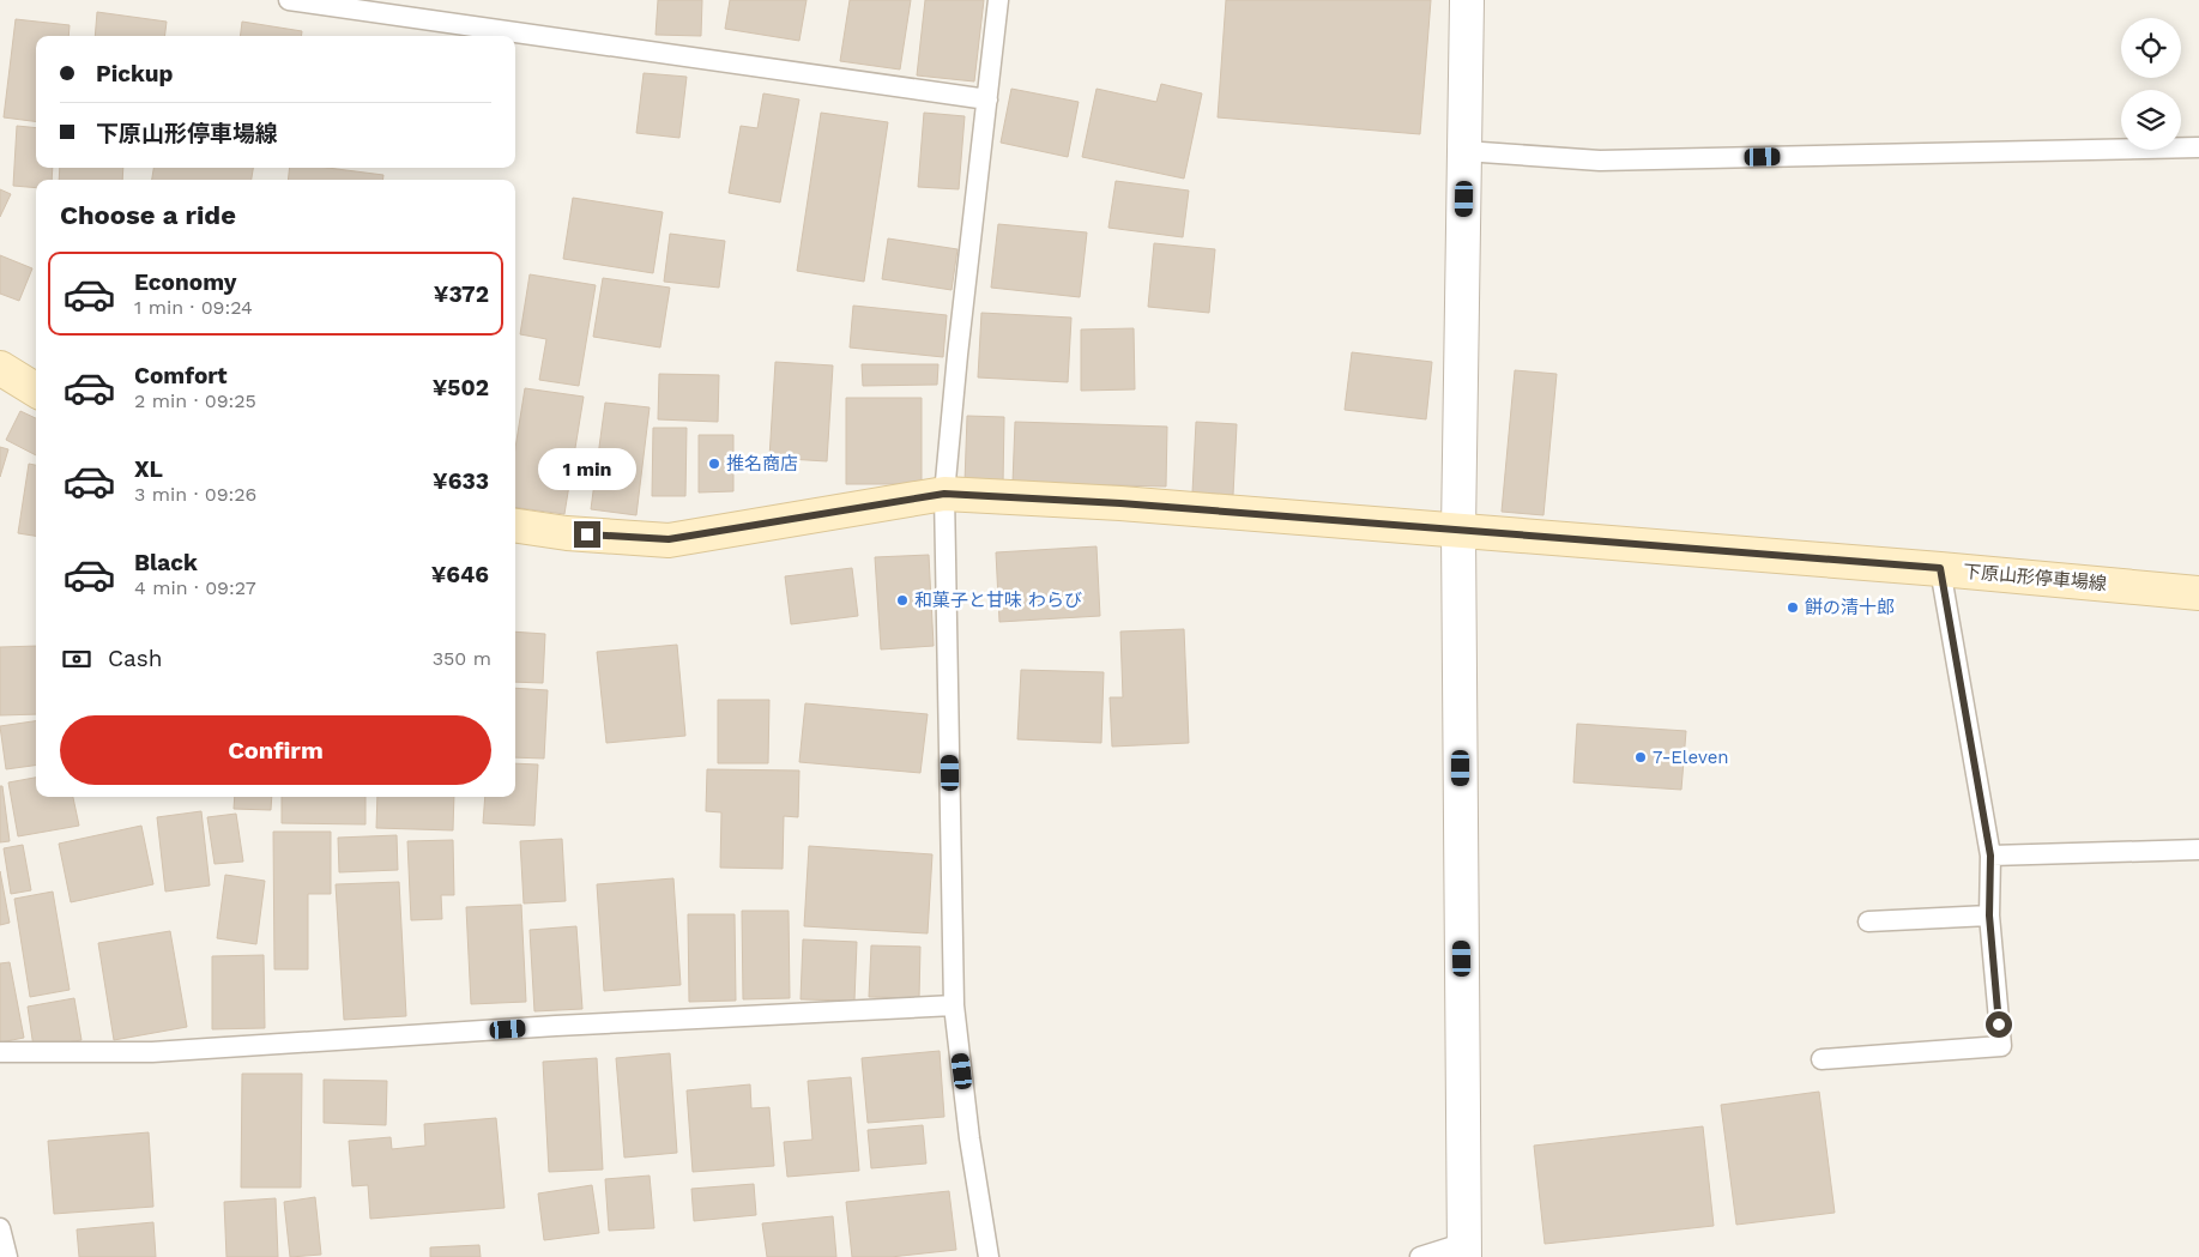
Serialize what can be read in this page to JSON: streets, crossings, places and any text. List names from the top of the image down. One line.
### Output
{"streets":{"main road":["下原山形停車場線"]},"places":["推名商店","和菓子と甘味 わらび","餅の清十郎","7-Eleven"],"page":{"banner":["Pickup","下原山形停車場線"],"heading":"Choose a ride","list":[{"name":"Economy","note":"1 min · 09:24","value":"¥372"},{"name":"Comfort","note":"2 min · 09:25","value":"¥502"},{"name":"XL","note":"3 min · 09:26","value":"¥633"},{"name":"Black","note":"4 min · 09:27","value":"¥646"}],"bubble":"1 min","pay":["Cash","350 m"],"buttons":"Confirm"}}
